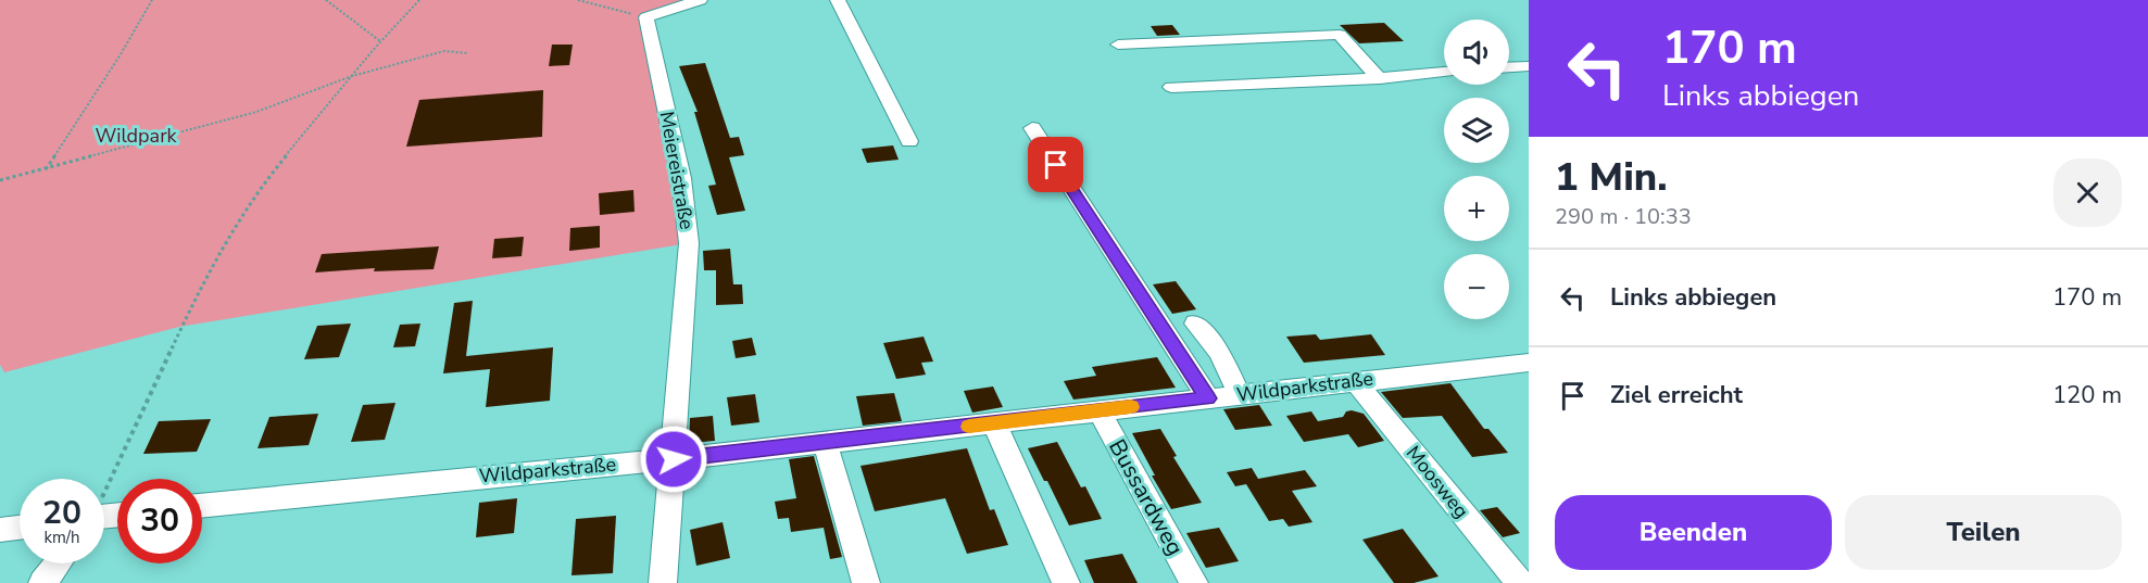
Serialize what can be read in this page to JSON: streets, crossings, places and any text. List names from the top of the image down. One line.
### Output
{"streets":{"street":["Meiereistraße","Wildparkstraße","Moosweg","Bussardweg"]},"crossings":[["Meiereistraße","Wildparkstraße"],["Wildparkstraße","Moosweg"],["Wildparkstraße","Bussardweg"]],"parks":["Wildpark"],"page":{"turn":["170 m","Links abbiegen"],"map_buttons":["+","−"],"heading":["1 Min.","290 m · 10:33"],"list":[{"name":"Links abbiegen","value":"170 m"},{"name":"Ziel erreicht","value":"120 m"}],"speed":"20 km/h","limit":"30","buttons":["Beenden","Teilen"]}}
